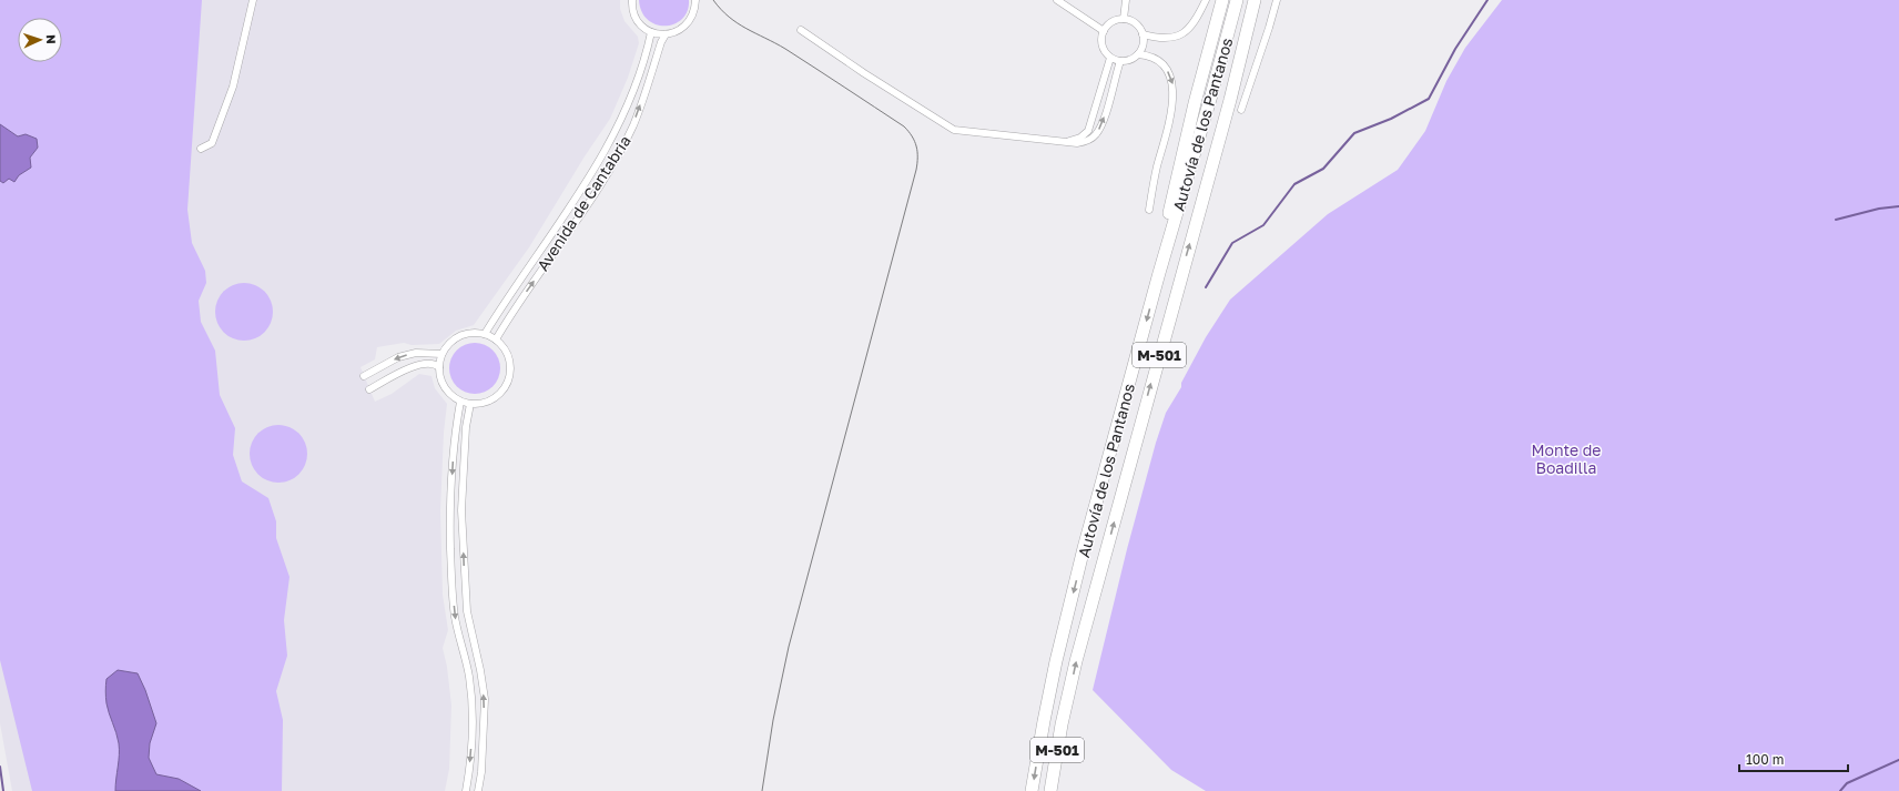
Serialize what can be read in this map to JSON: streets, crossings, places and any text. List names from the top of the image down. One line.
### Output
{"streets":{"highway":["Autovía de los Pantanos","M-501"],"street":["Avenida de Cantabria"]},"parks":["Monte de Boadilla"],"scale_bar":"100 m","north":"right"}
